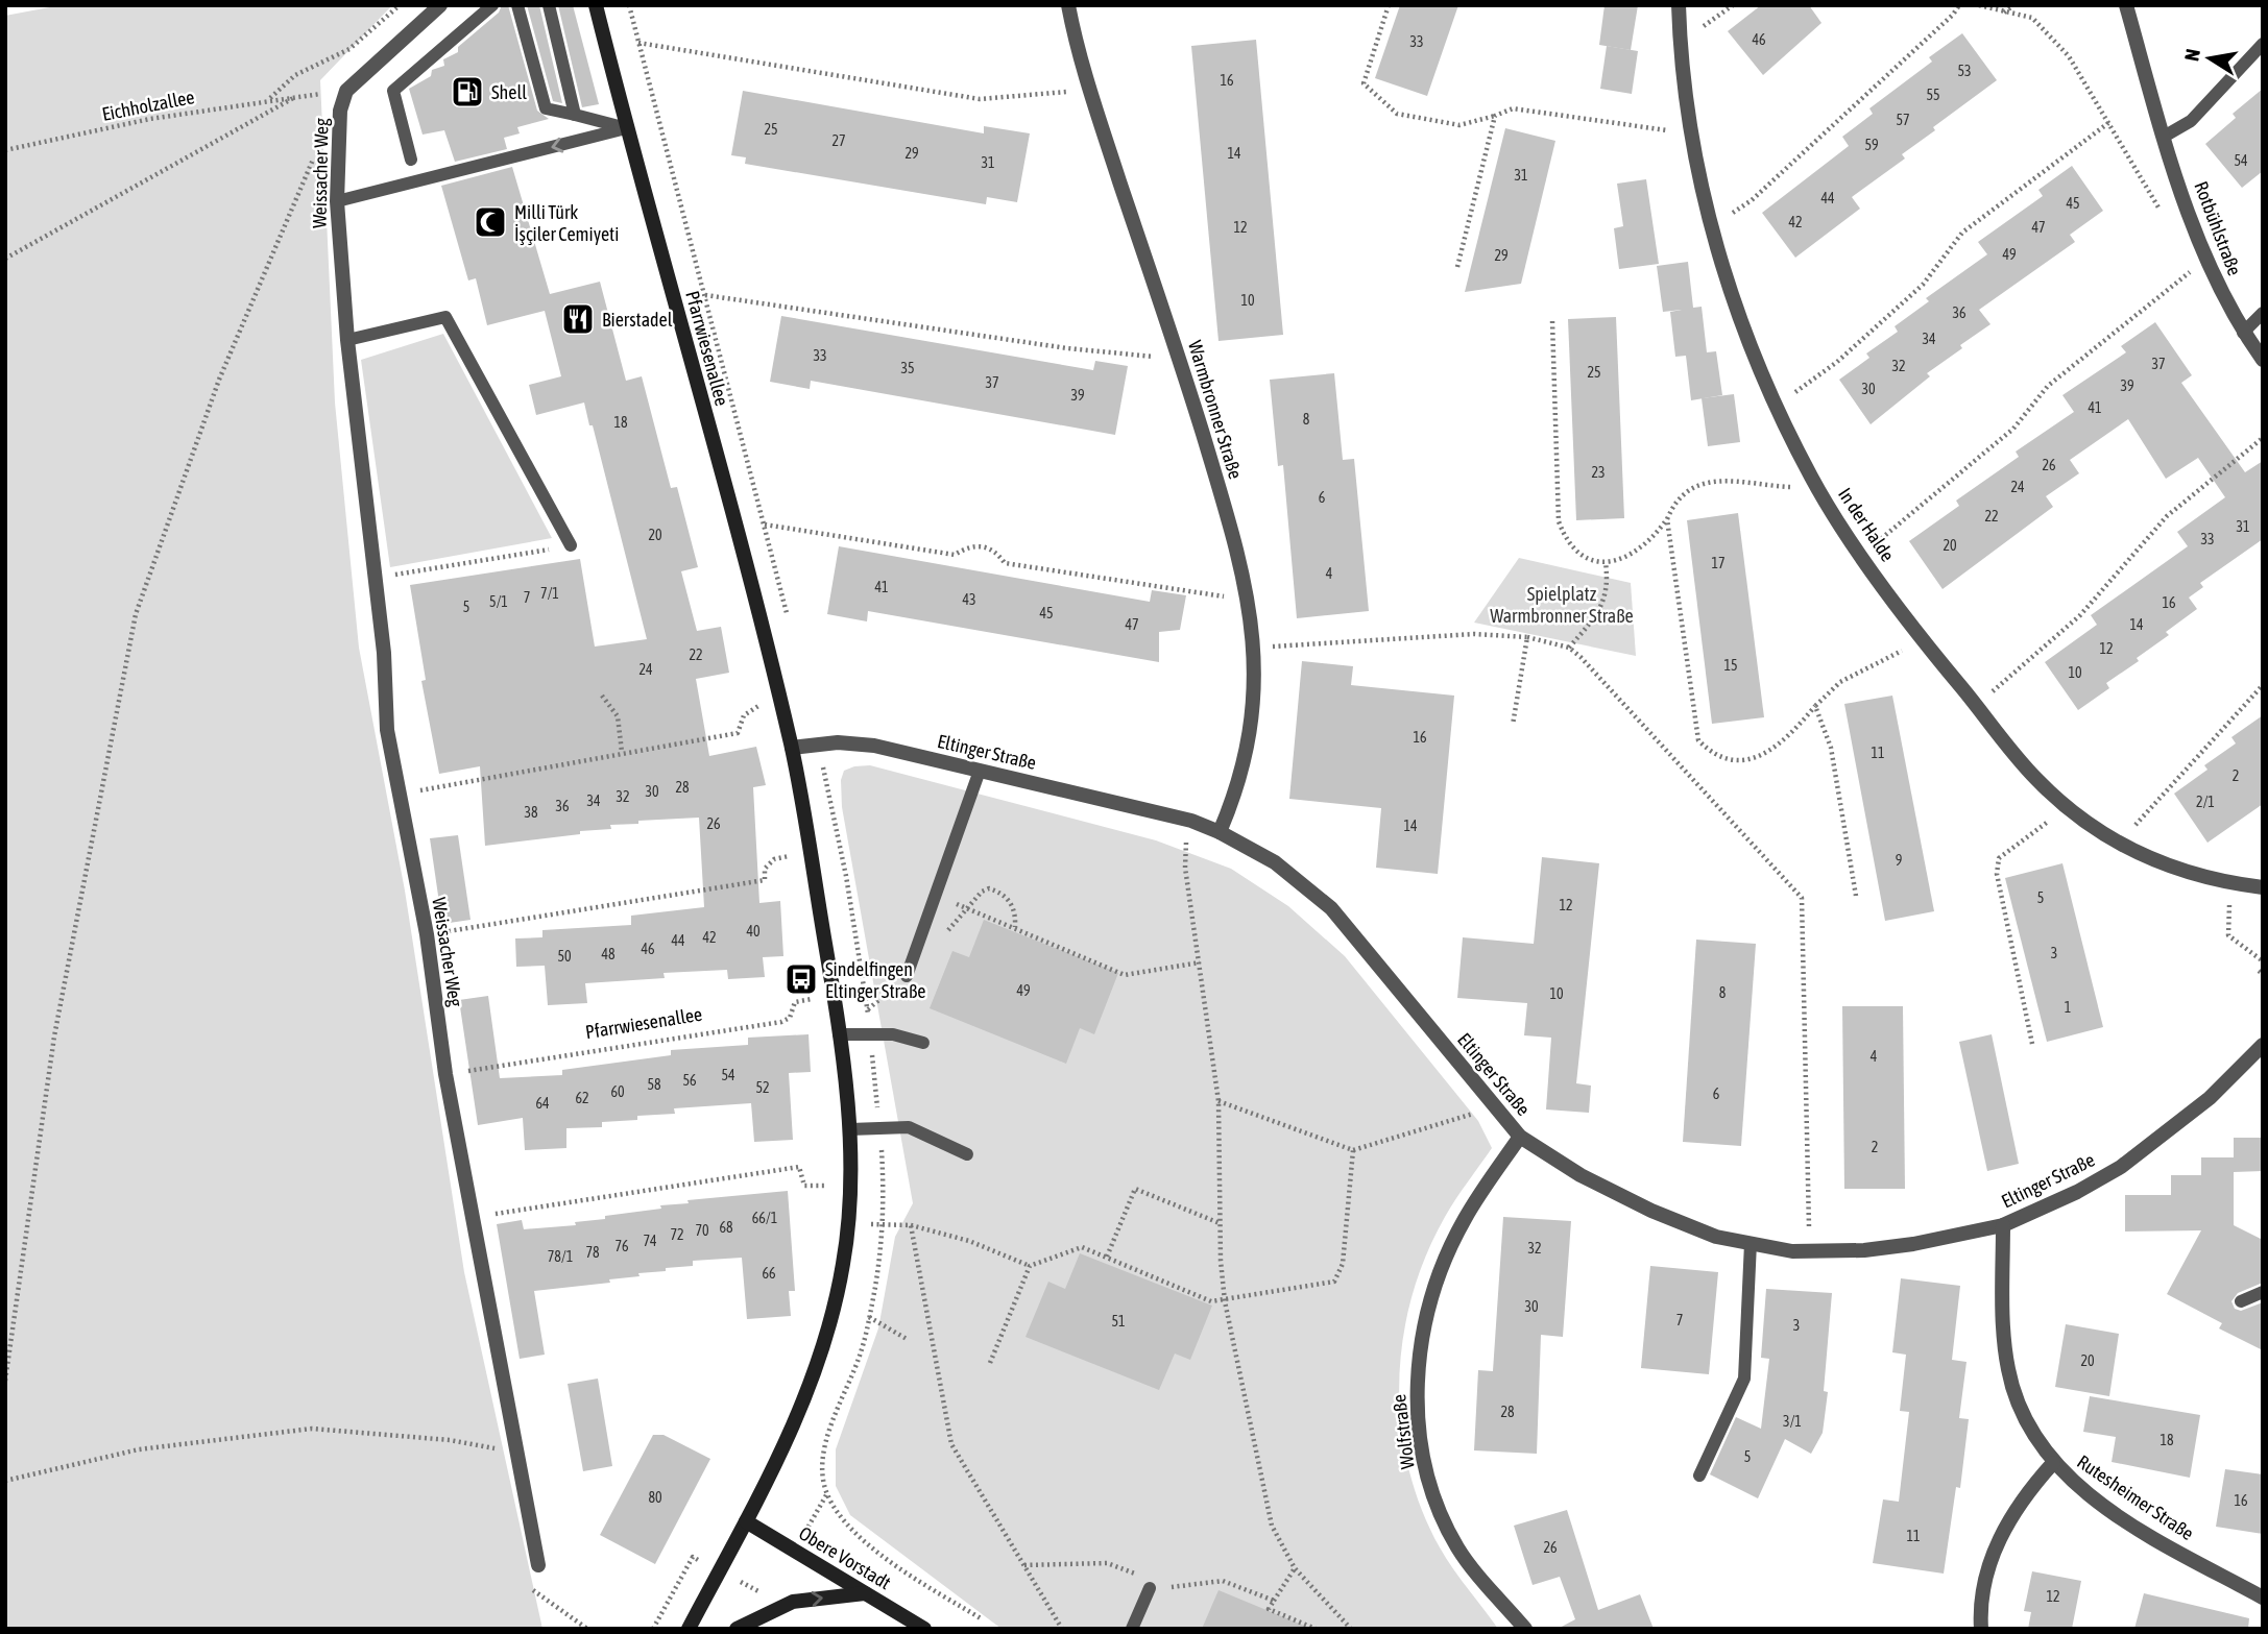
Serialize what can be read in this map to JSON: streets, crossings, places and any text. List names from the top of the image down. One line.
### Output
{"streets":{"main road":["Pfarrwiesenallee","Obere Vorstadt"],"street":["Weissacher Weg","Rotbühlstraße","Warmbronner Straße","In der Halde","Eltinger Straße","Wolfstraße","Rutesheimer Straße"],"path":["Eichholzallee"]},"crossings":[["Weissacher Weg","Pfarrwiesenallee"],["Pfarrwiesenallee","Eltinger Straße"],["Pfarrwiesenallee","Obere Vorstadt"],["Warmbronner Straße","Eltinger Straße"],["Eltinger Straße","Wolfstraße"],["Eltinger Straße","Rutesheimer Straße"]],"parks":["Spielplatz Warmbronner Straße"],"places":{"fuel station":["Shell"],"mosque":["Milli Türk İşçiler Cemiyeti"],"restaurant":["Bierstadel"],"bus stop":["Sindelfingen Eltinger Straße"]},"house_numbers":["46","33","53","16","55","57","25","27","59","29","14","54","31","31","44","45","42","12","47","49","29","10","36","34","33","37","32","35","25","37","39","30","39","41","8","18","26","23","24","6","22","31","20","33","20","17","4","41","7/1","7","43","5/1","16","5","45","47","14","12","22","15","24","10","16","11","2","28","30","32","34","2/1","36","38","26","14","9","5","12","40","42","44","46","3","48","50","49","8","10","1","4","54","56","58","52","60","6","62","64","2","66/1","68","70","72","74","76","32","78","78/1","66","30","7","51","3","20","28","3/1","18","5","80","16","11","26","12"],"north":"left"}
